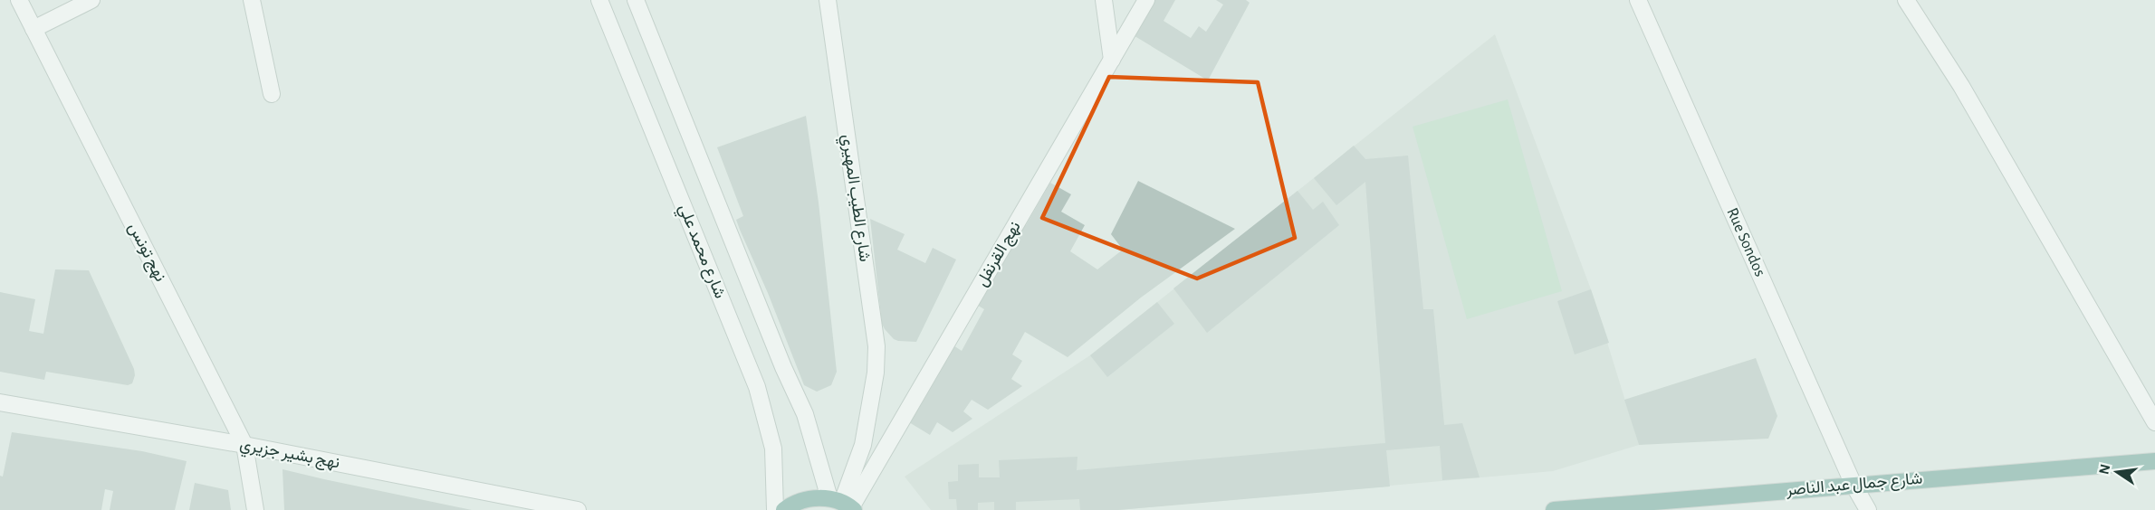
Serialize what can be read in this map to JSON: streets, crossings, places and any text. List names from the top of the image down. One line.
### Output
{"streets":{"main road":["شارع جمال عبد الناصر"],"street":["شارع الطيب المهيري","Rue Sondos","شارع محمد علي","نهج تونس","نهج القرنفل","نهج بشير جزيري"]},"crossings":[["شارع الطيب المهيري","شارع محمد علي"],["شارع الطيب المهيري","نهج القرنفل"],["Rue Sondos","شارع جمال عبد الناصر"],["شارع محمد علي","نهج القرنفل"],["نهج تونس","نهج بشير جزيري"]],"north":"left"}
